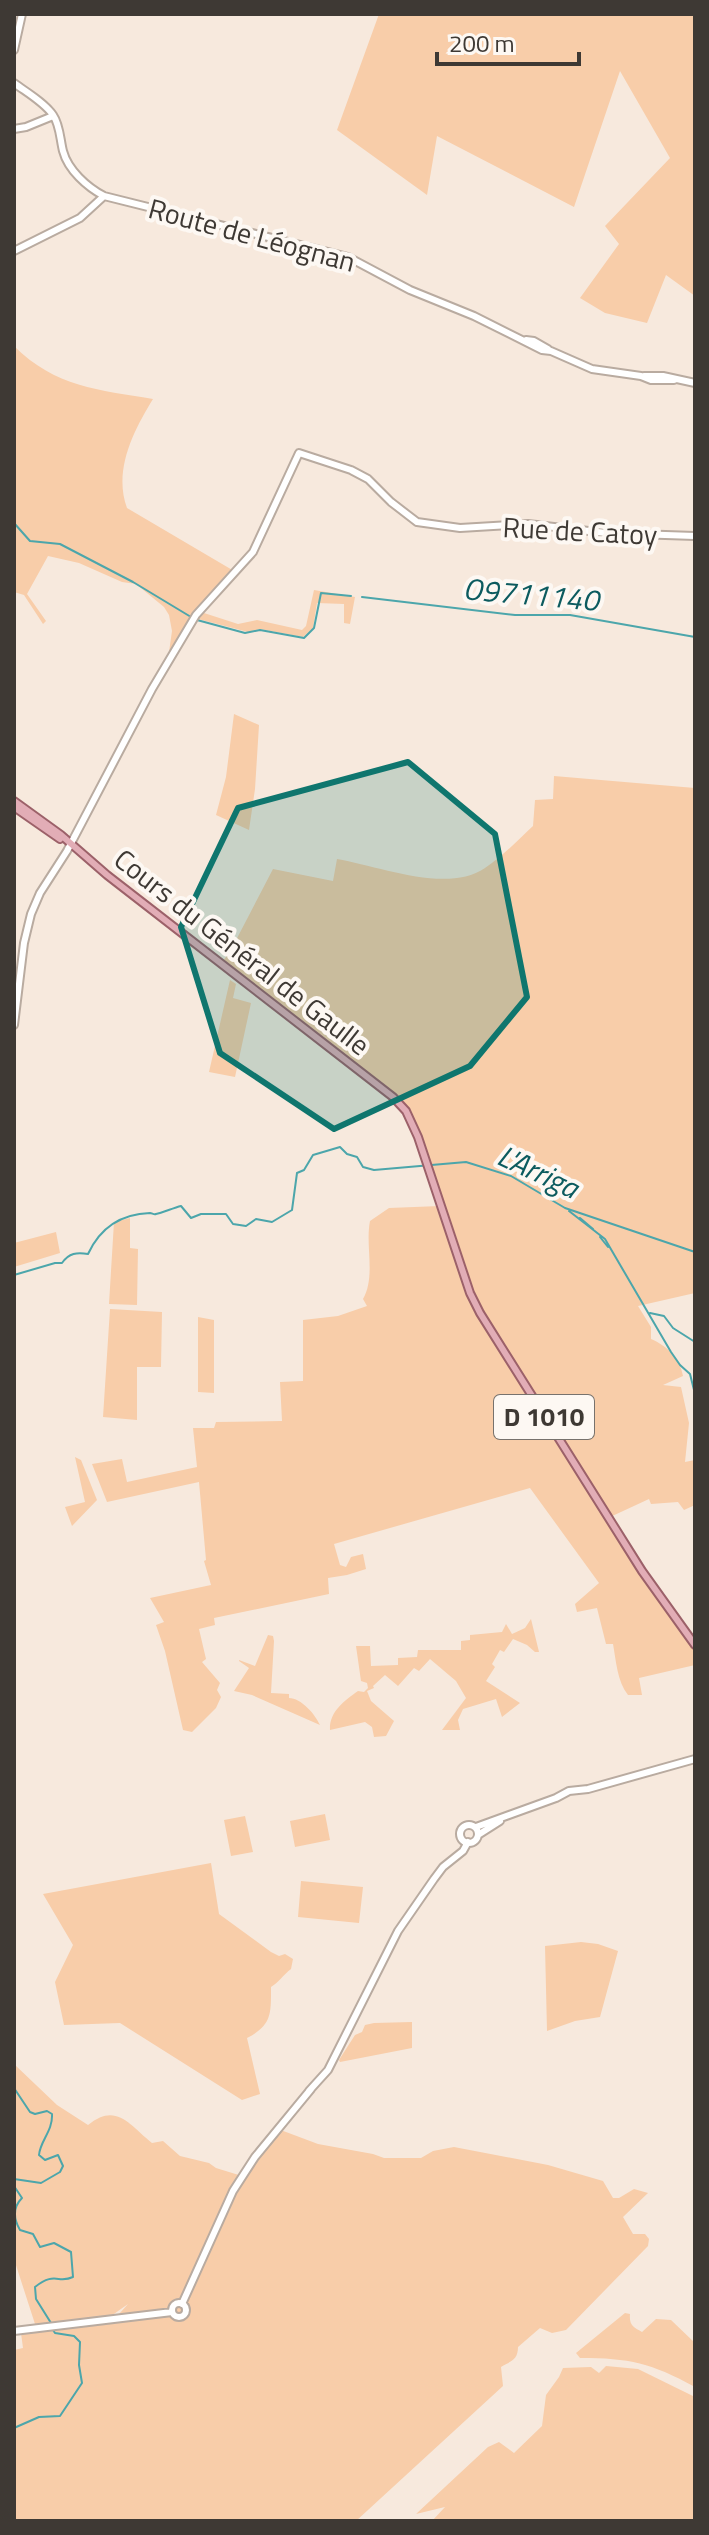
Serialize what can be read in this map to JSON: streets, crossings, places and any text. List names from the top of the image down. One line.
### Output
{"streets":{"main road":["Cours du Général de Gaulle","D 1010"],"street":["Route de Léognan","Rue de Catoy"]},"crossings":[["Rue de Catoy","Cours du Général de Gaulle"]],"water":["O9711140","L'Arriga"],"scale_bar":"200 m"}
